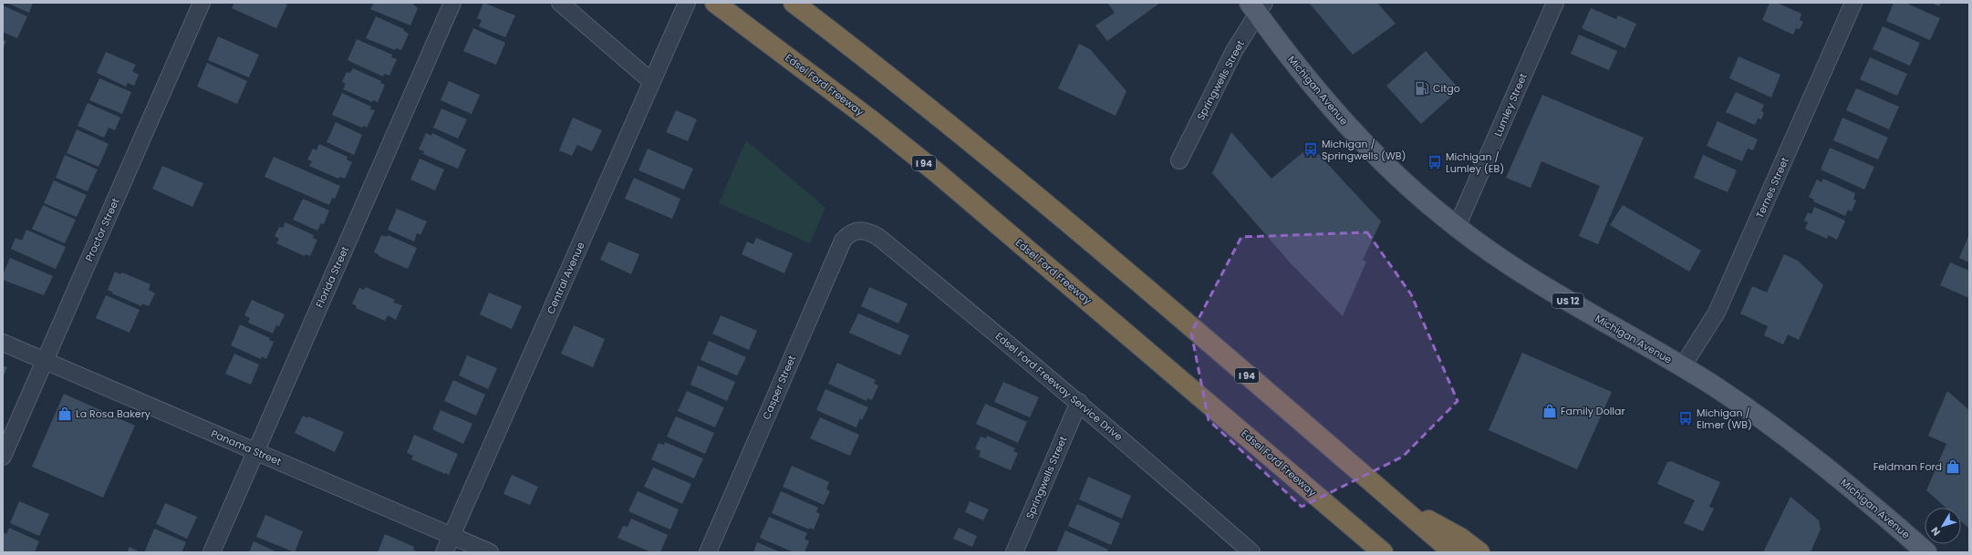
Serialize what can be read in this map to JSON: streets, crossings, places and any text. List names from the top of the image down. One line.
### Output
{"streets":{"highway":["Edsel Ford Freeway","I 94"],"main road":["Michigan Avenue","US 12"],"street":["Springwells Street","Lumley Street","Ternes Street","Proctor Street","Florida Street","Central Avenue","Edsel Ford Freeway Service Drive","Casper Street","Panama Street"]},"crossings":[["Springwells Street","Michigan Avenue"],["Springwells Street","Edsel Ford Freeway Service Drive"],["Michigan Avenue","Lumley Street"],["Michigan Avenue","Ternes Street"],["Proctor Street","Panama Street"],["Florida Street","Panama Street"],["Central Avenue","Panama Street"],["Edsel Ford Freeway Service Drive","Casper Street"]],"places":{"fuel station":["Citgo"],"bus stop":["Michigan / Springwells (WB)","Michigan / Lumley (EB)","Michigan / Elmer (WB)"],"shop":["Family Dollar","La Rosa Bakery","Feldman Ford"]},"north":"bottom left"}
